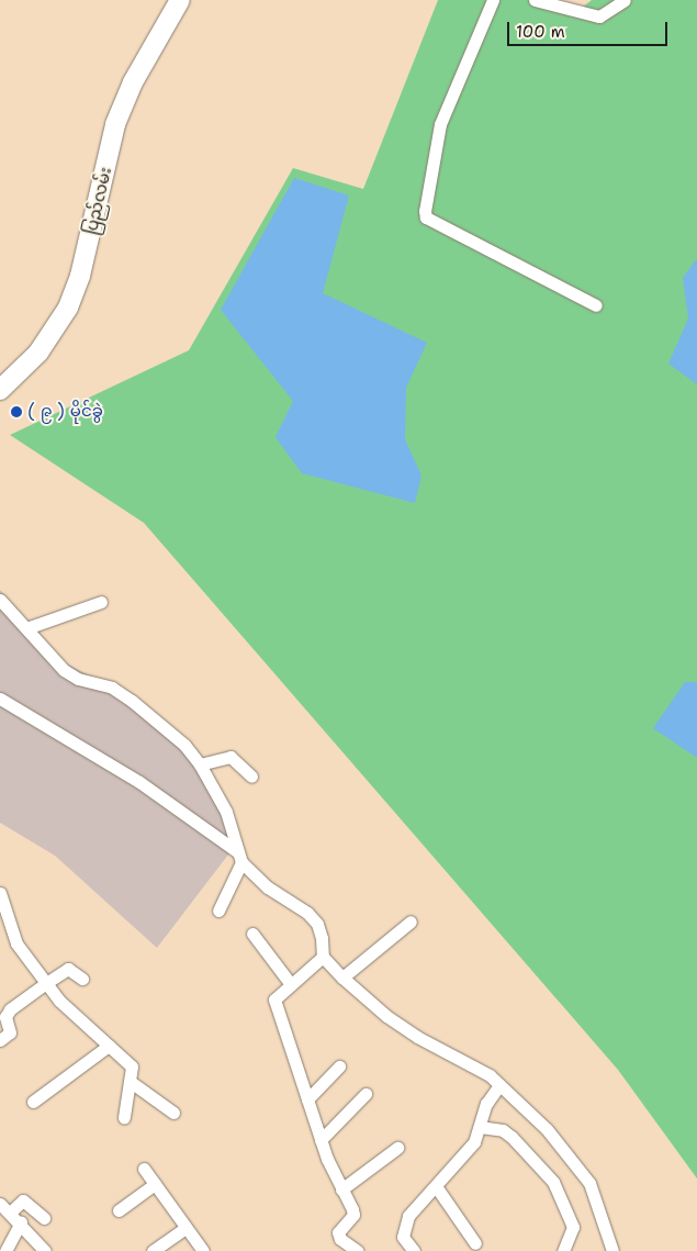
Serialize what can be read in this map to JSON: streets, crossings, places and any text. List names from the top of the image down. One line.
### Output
{"streets":{"highway":["ပြည်လမ်း"]},"places":["( ၉ ) မိုင်ခွဲ"],"scale_bar":"100 m"}
